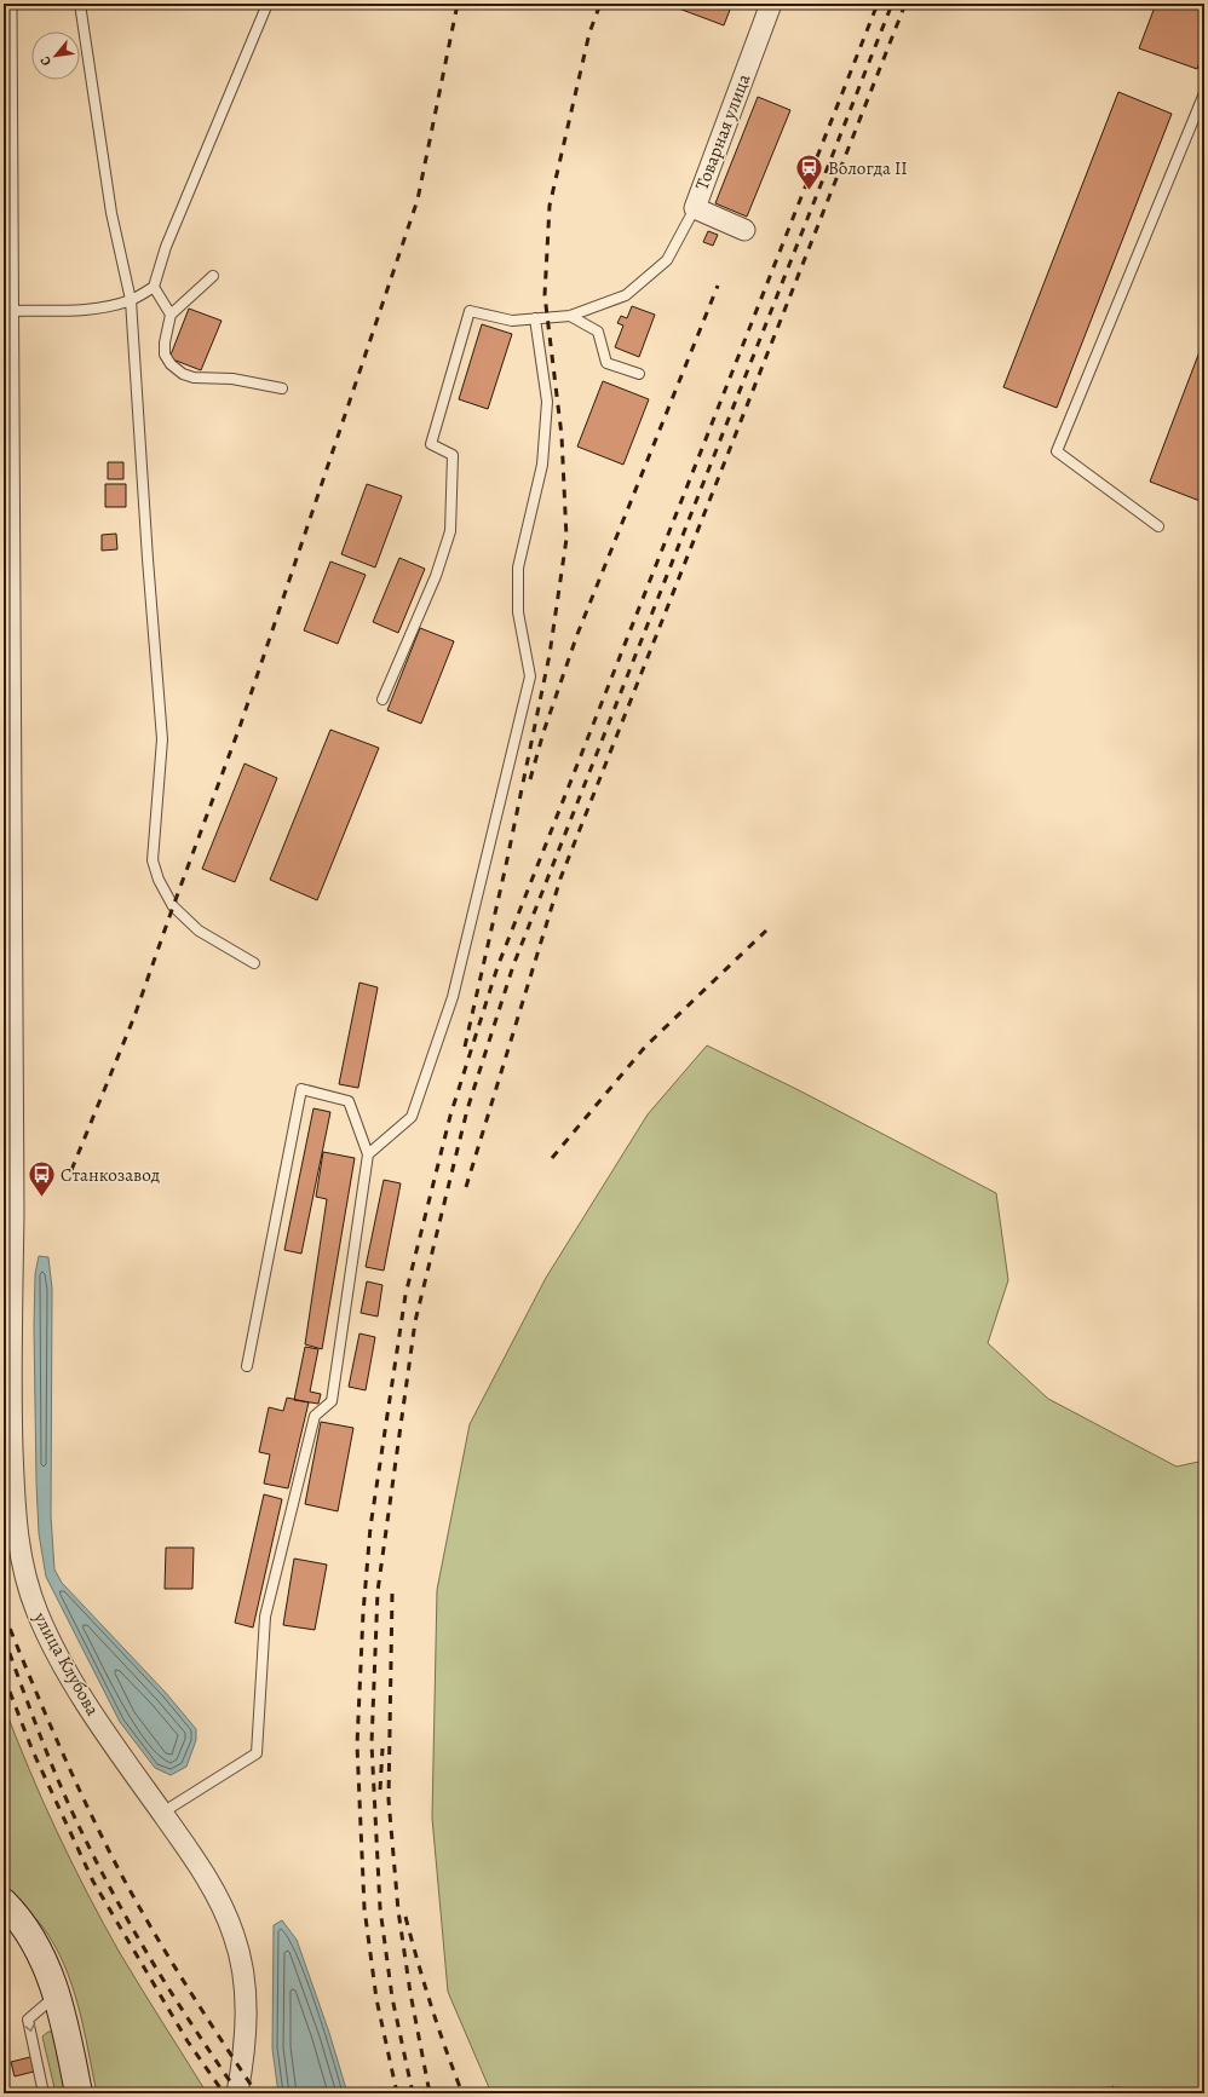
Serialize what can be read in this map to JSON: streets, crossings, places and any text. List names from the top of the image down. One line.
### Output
{"streets":{"street":["Товарная улица","улица Клубова"]},"places":{"station":["Вологда II"],"bus stop":["Станкозавод"]},"north":"bottom left"}
